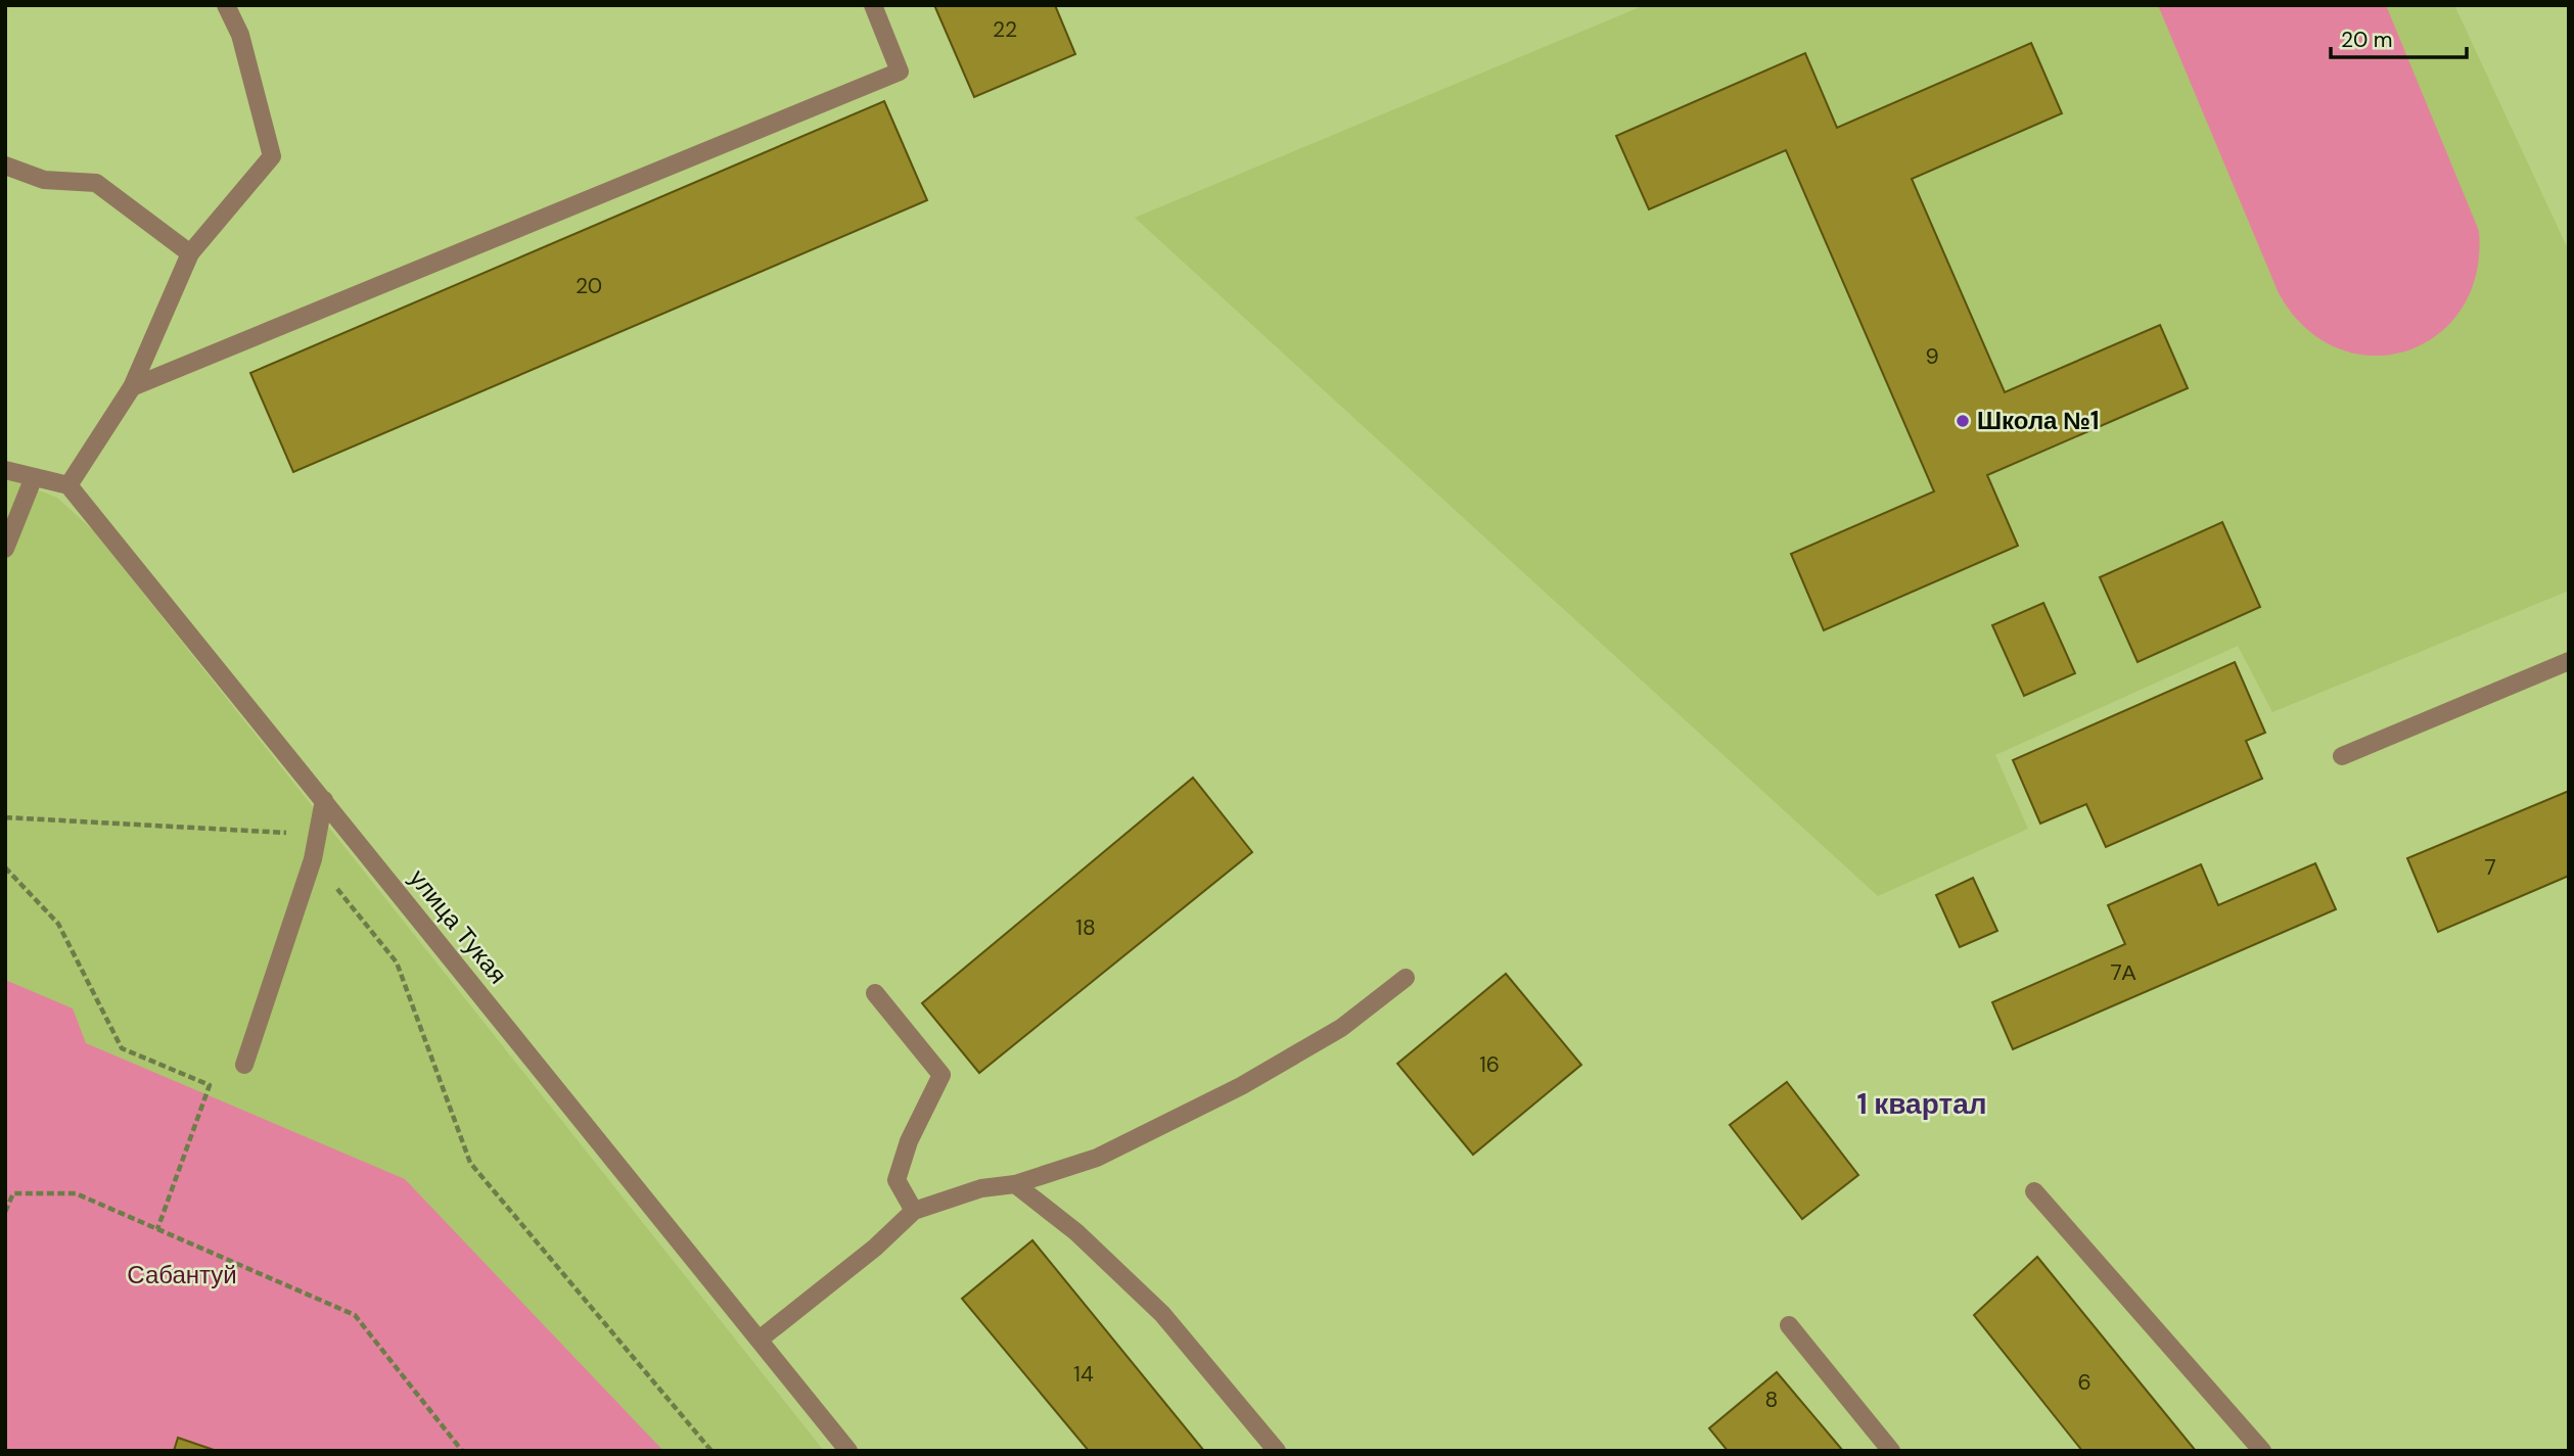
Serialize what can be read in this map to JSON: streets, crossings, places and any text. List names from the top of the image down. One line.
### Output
{"streets":{"street":["улица Тукая"]},"districts":["1 квартал"],"parks":["Сабантуй"],"places":["Школа №1"],"house_numbers":["22","20","9","7","18","7А","16","14","6","8"],"scale_bar":"20 m"}
